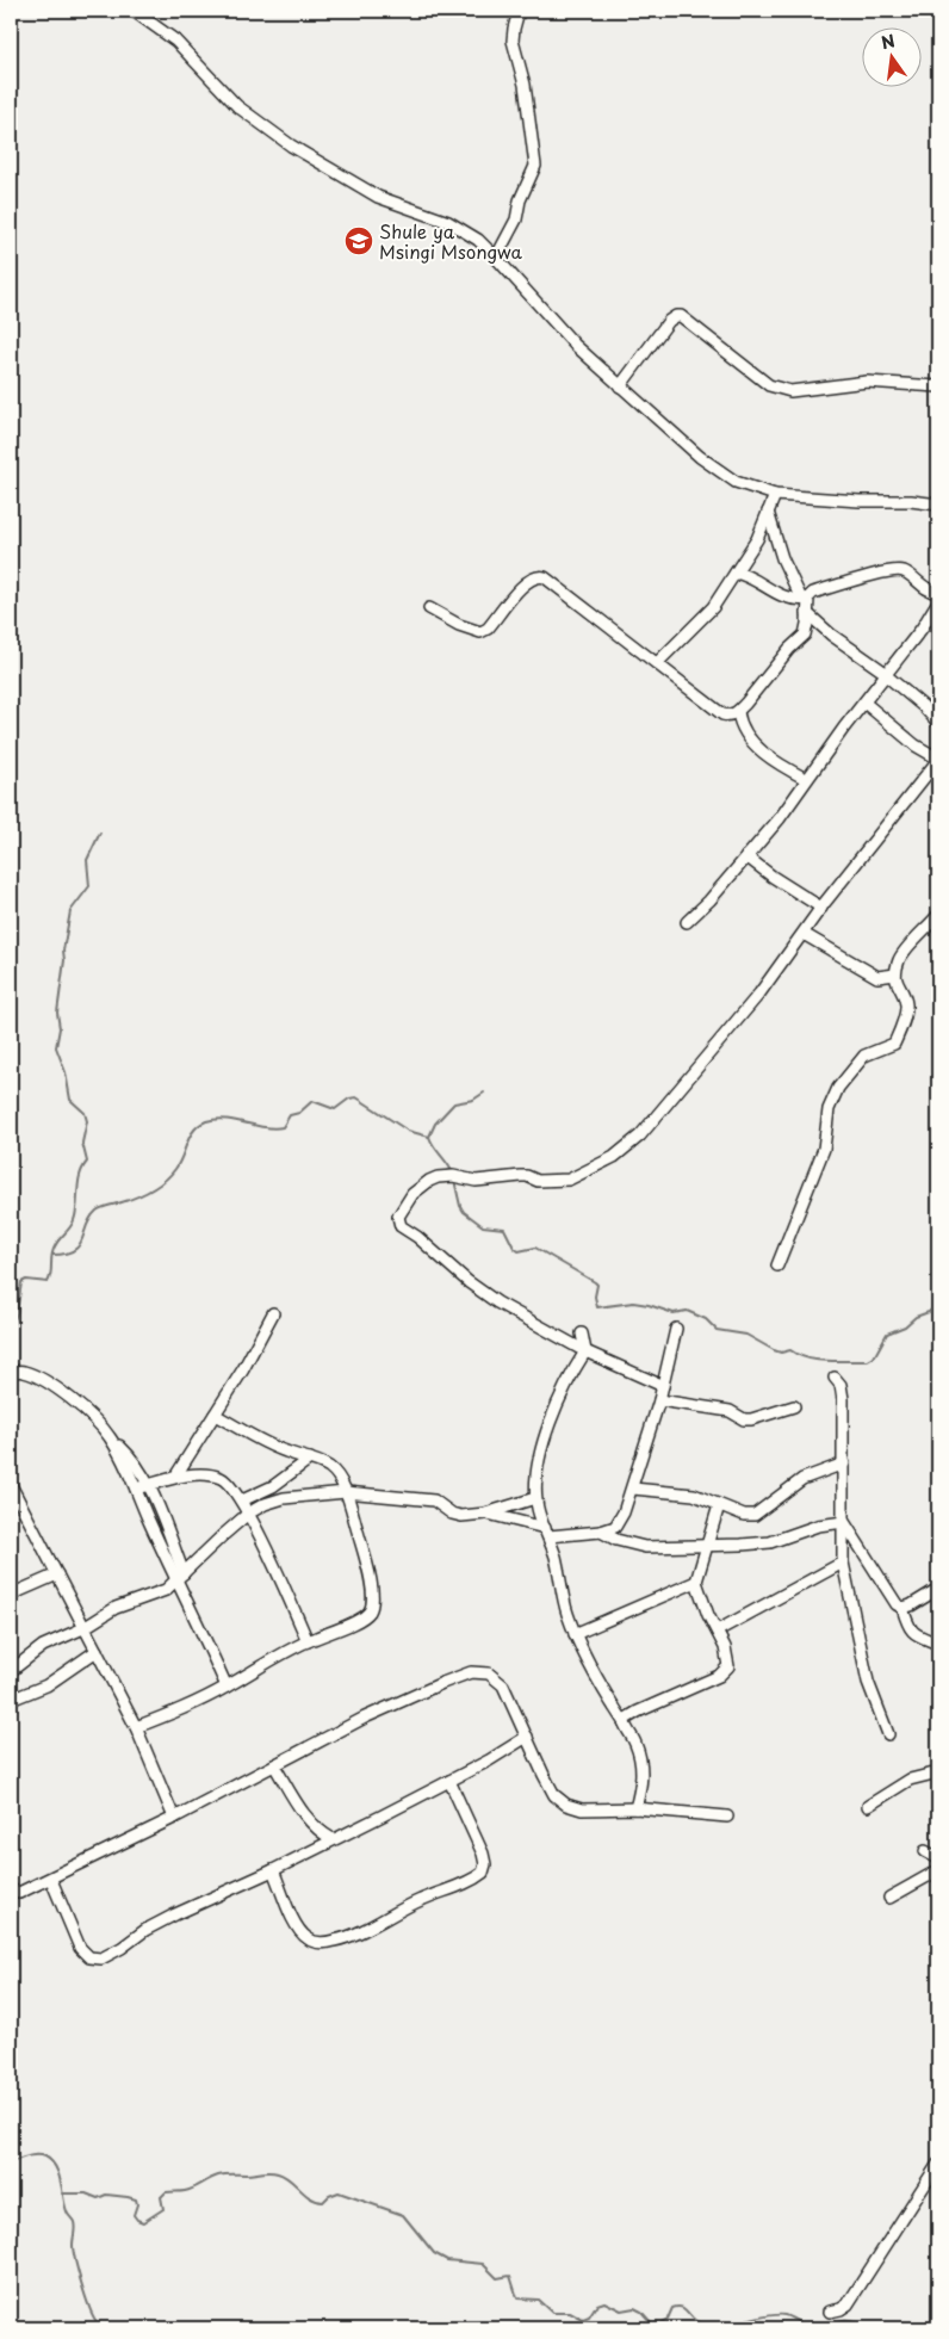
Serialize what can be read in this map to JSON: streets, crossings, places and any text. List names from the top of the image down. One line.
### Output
{"places":{"school or university":["Shule ya Msingi Msongwa"]},"north":"top"}
